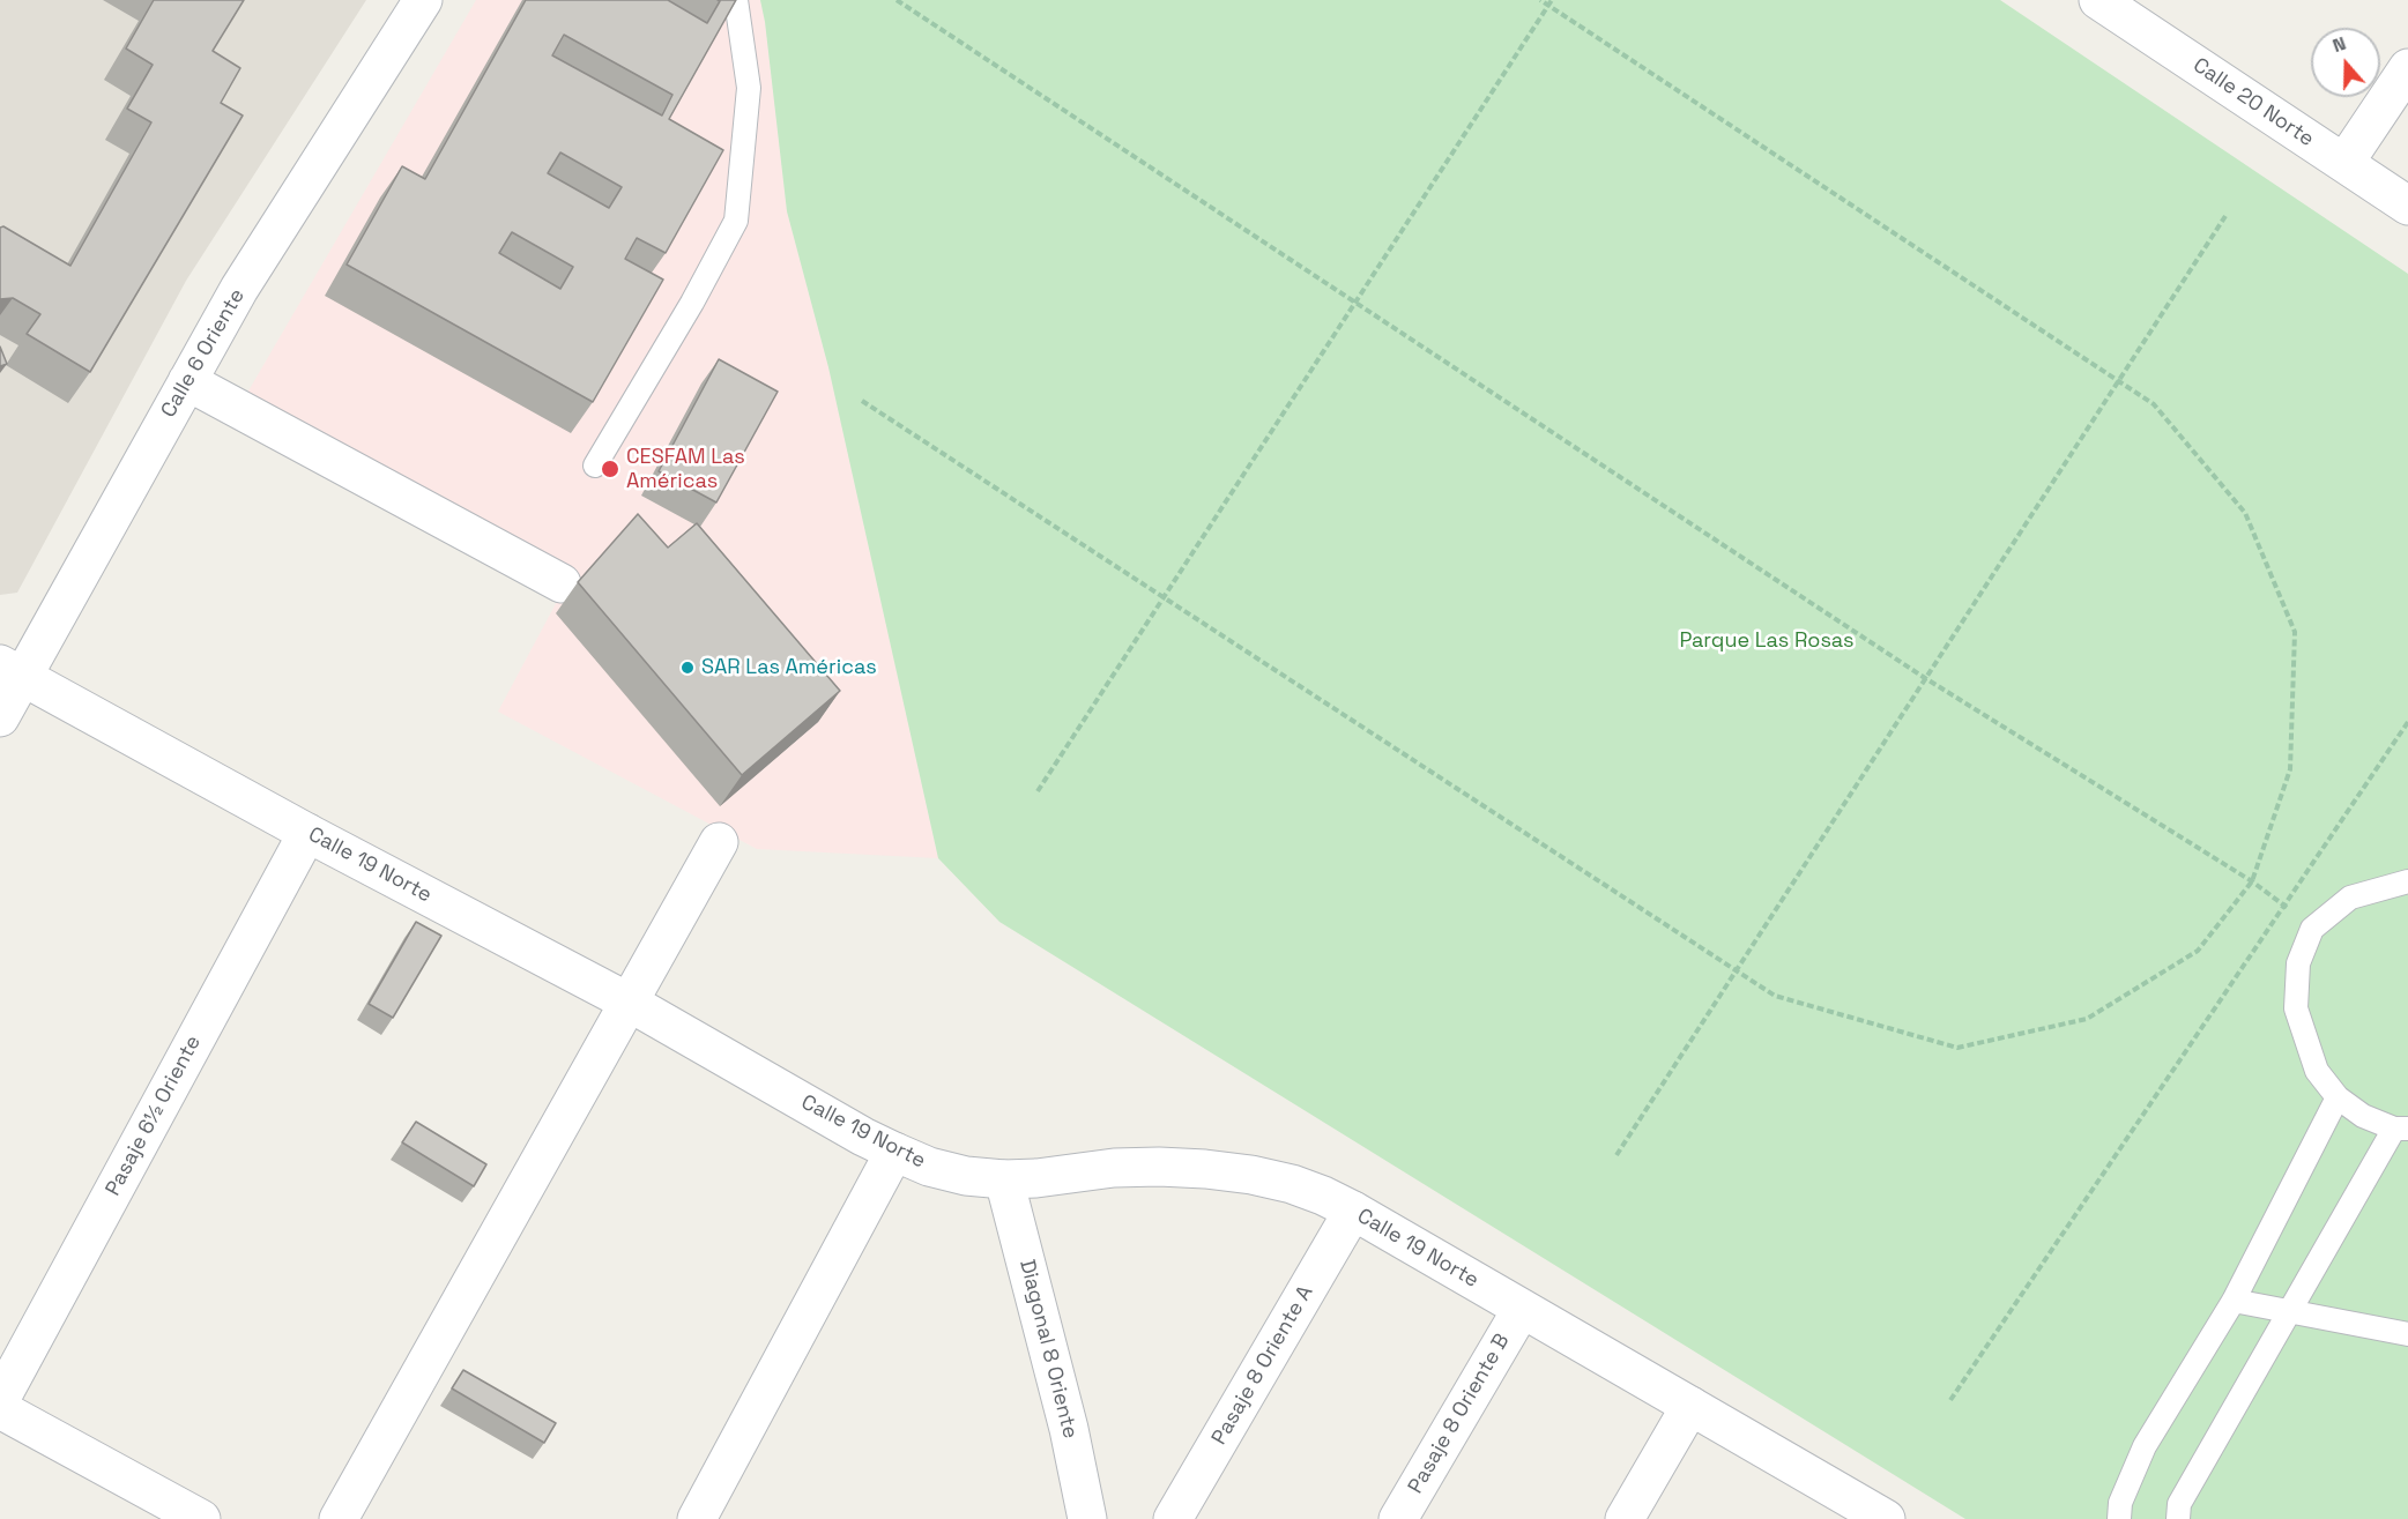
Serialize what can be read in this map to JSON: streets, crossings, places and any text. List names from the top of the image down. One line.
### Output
{"streets":{"street":["Calle 20 Norte","Calle 6 Oriente","Calle 19 Norte","Pasaje 6½ Oriente","Diagonal 8 Oriente","Pasaje 8 Oriente A","Pasaje 8 Oriente B"]},"crossings":[["Calle 6 Oriente","Calle 19 Norte"],["Calle 19 Norte","Pasaje 6½ Oriente"],["Calle 19 Norte","Diagonal 8 Oriente"],["Calle 19 Norte","Pasaje 8 Oriente A"],["Calle 19 Norte","Pasaje 8 Oriente B"]],"parks":["Parque Las Rosas"],"places":["CESFAM Las Américas","SAR Las Américas"],"north":"top"}
